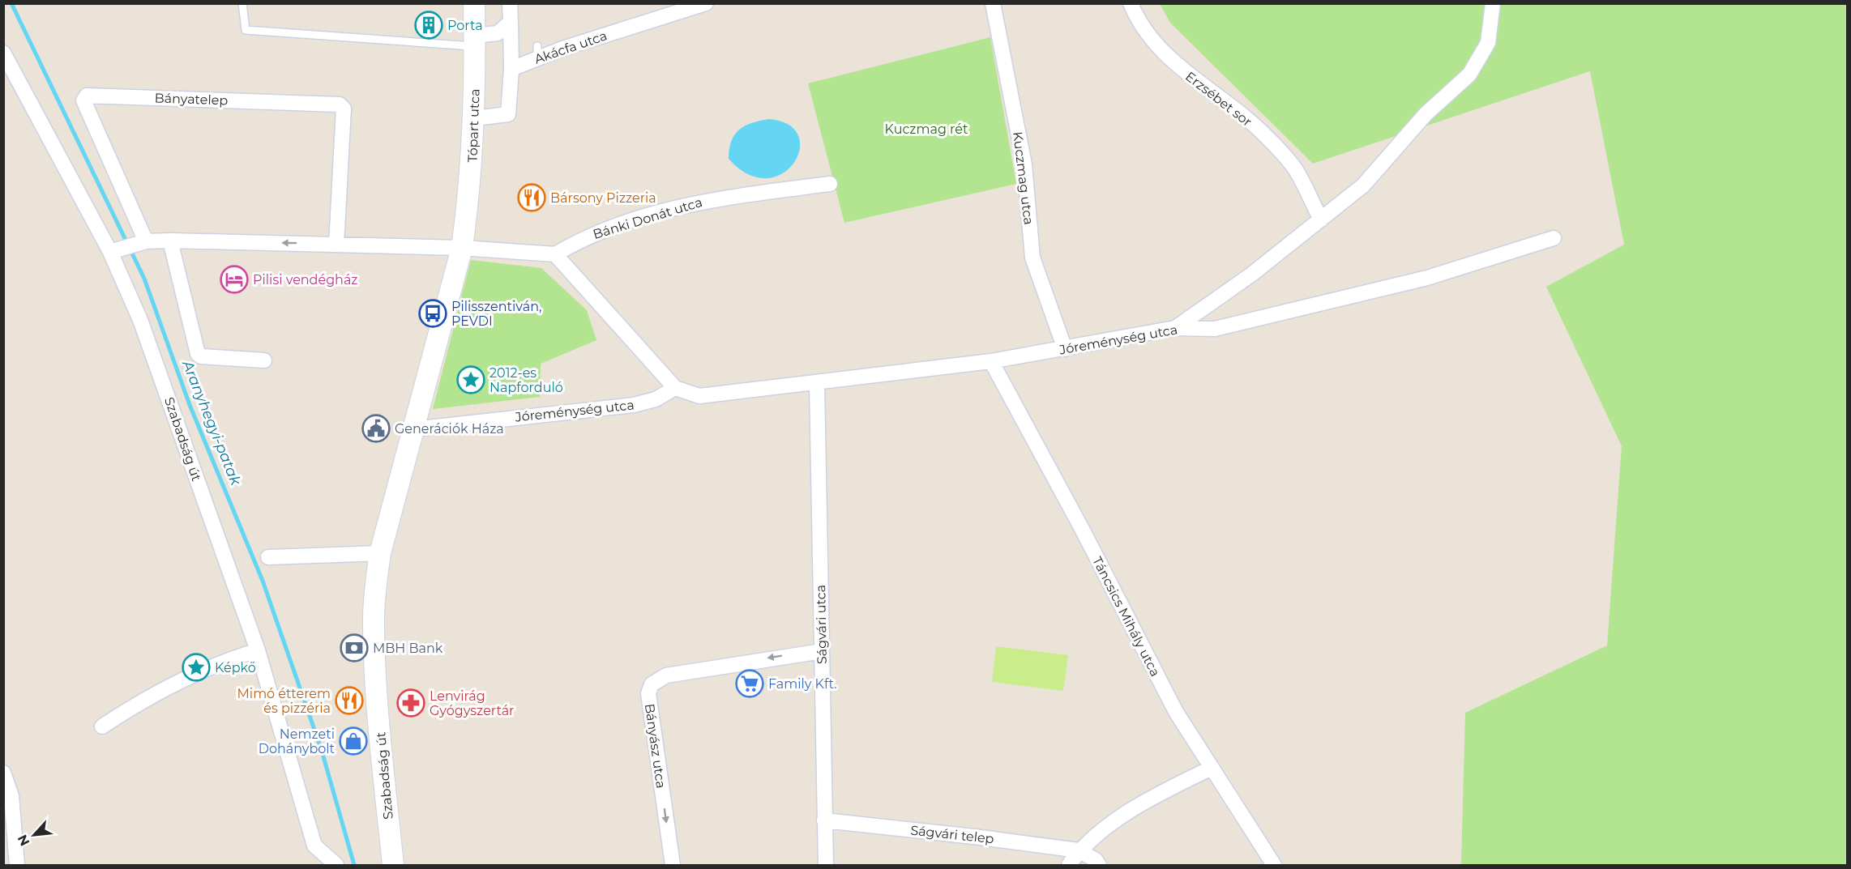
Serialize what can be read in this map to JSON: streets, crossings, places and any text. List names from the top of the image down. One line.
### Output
{"streets":{"main road":["Tópart utca","Szabadság út"],"street":["Akácfa utca","Bányatelep","Erzsébet sor","Kuczmag utca","Bánki Donát utca","Jóreménység utca","Táncsics Mihály utca","Ságvári utca","Bányász utca","Ságvári telep"]},"crossings":[["Kuczmag utca","Jóreménység utca"],["Bánki Donát utca","Jóreménység utca"],["Jóreménység utca","Szabadság út"],["Jóreménység utca","Táncsics Mihály utca"],["Jóreménység utca","Ságvári utca"],["Ságvári utca","Bányász utca"],["Ságvári utca","Ságvári telep"]],"water":["Aranyhegyi-patak"],"parks":["Kuczmag rét"],"places":{"building":["Porta"],"restaurant":["Bársony Pizzeria","Mimó étterem és pizzéria"],"hotel":["Pilisi vendégház"],"bus stop":["Pilisszentiván, PEVDI"],"place":["2012-es Napforduló","Képkő"],"public building":["Generációk Háza"],"bank":["MBH Bank"],"supermarket":["Family Kft."],"pharmacy":["Lenvirág Gyógyszertár"],"shop":["Nemzeti Dohánybolt"]},"north":"bottom left"}
